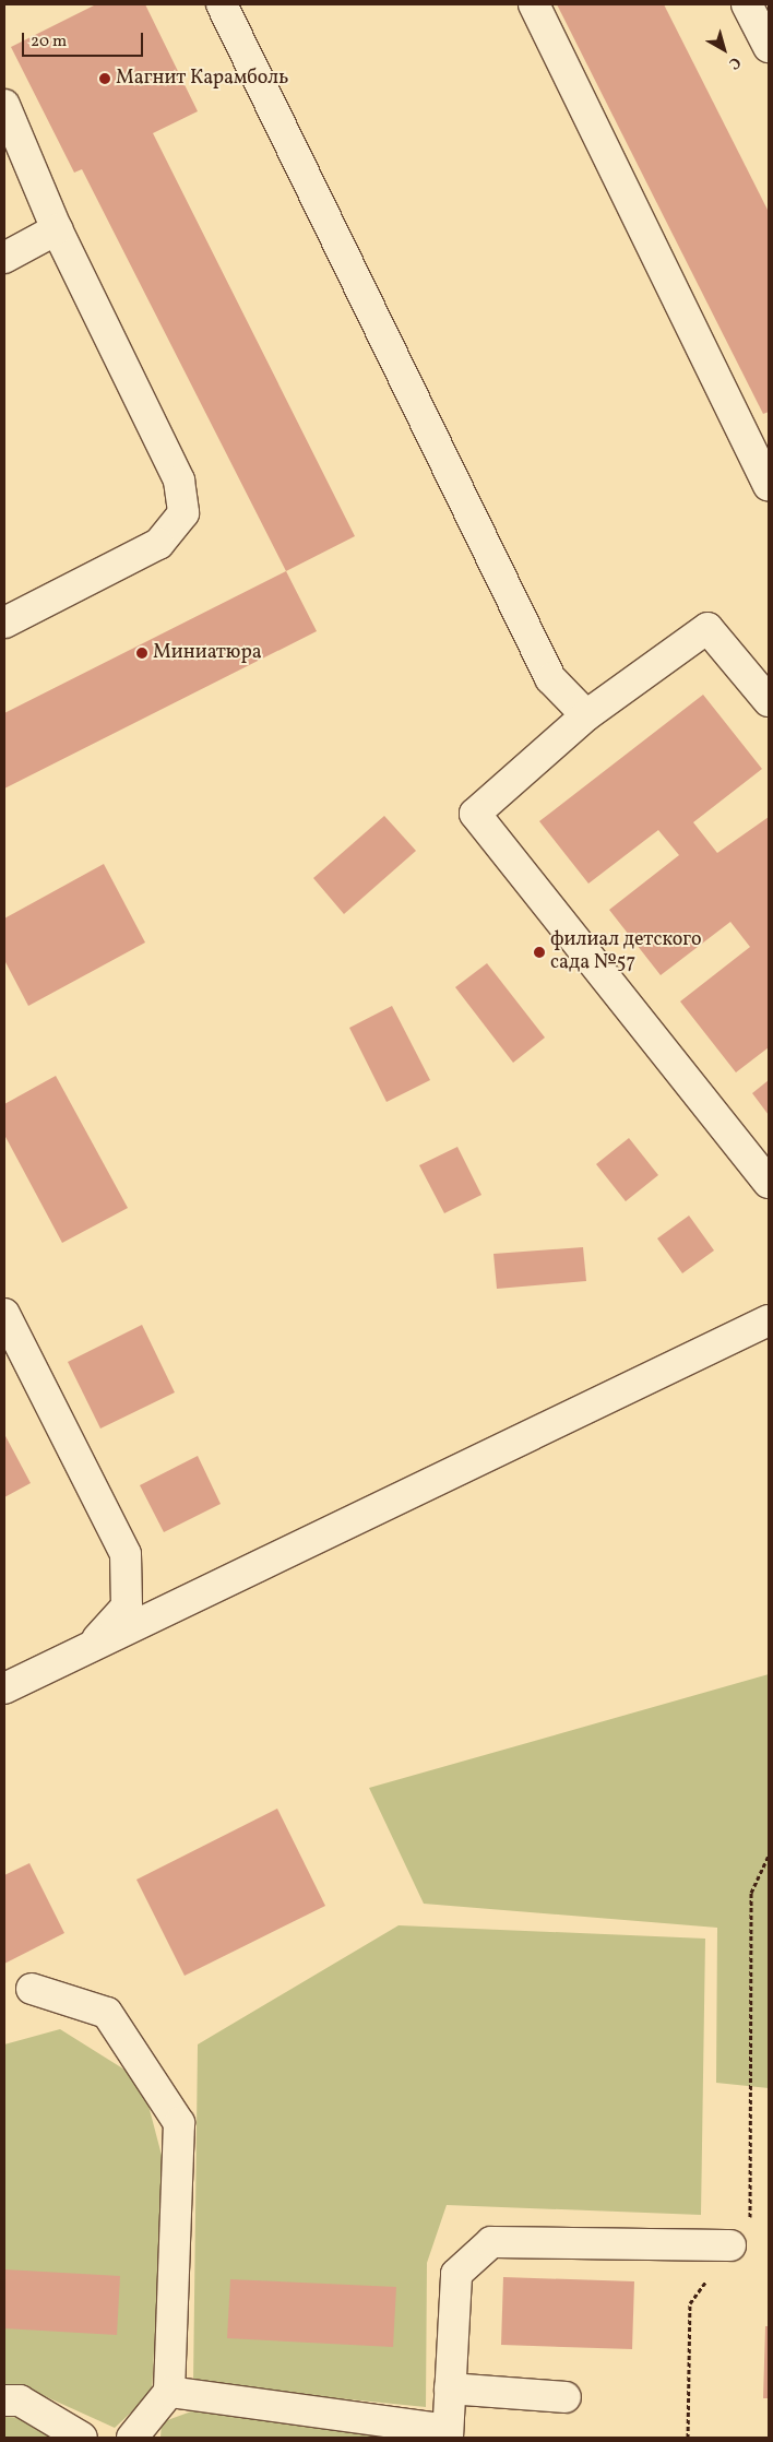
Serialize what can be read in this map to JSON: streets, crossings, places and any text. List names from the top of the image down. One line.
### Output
{"places":["Магнит Карамболь","Миниатюра","филиал детского сада №57"],"scale_bar":"20 m","north":"bottom right"}
